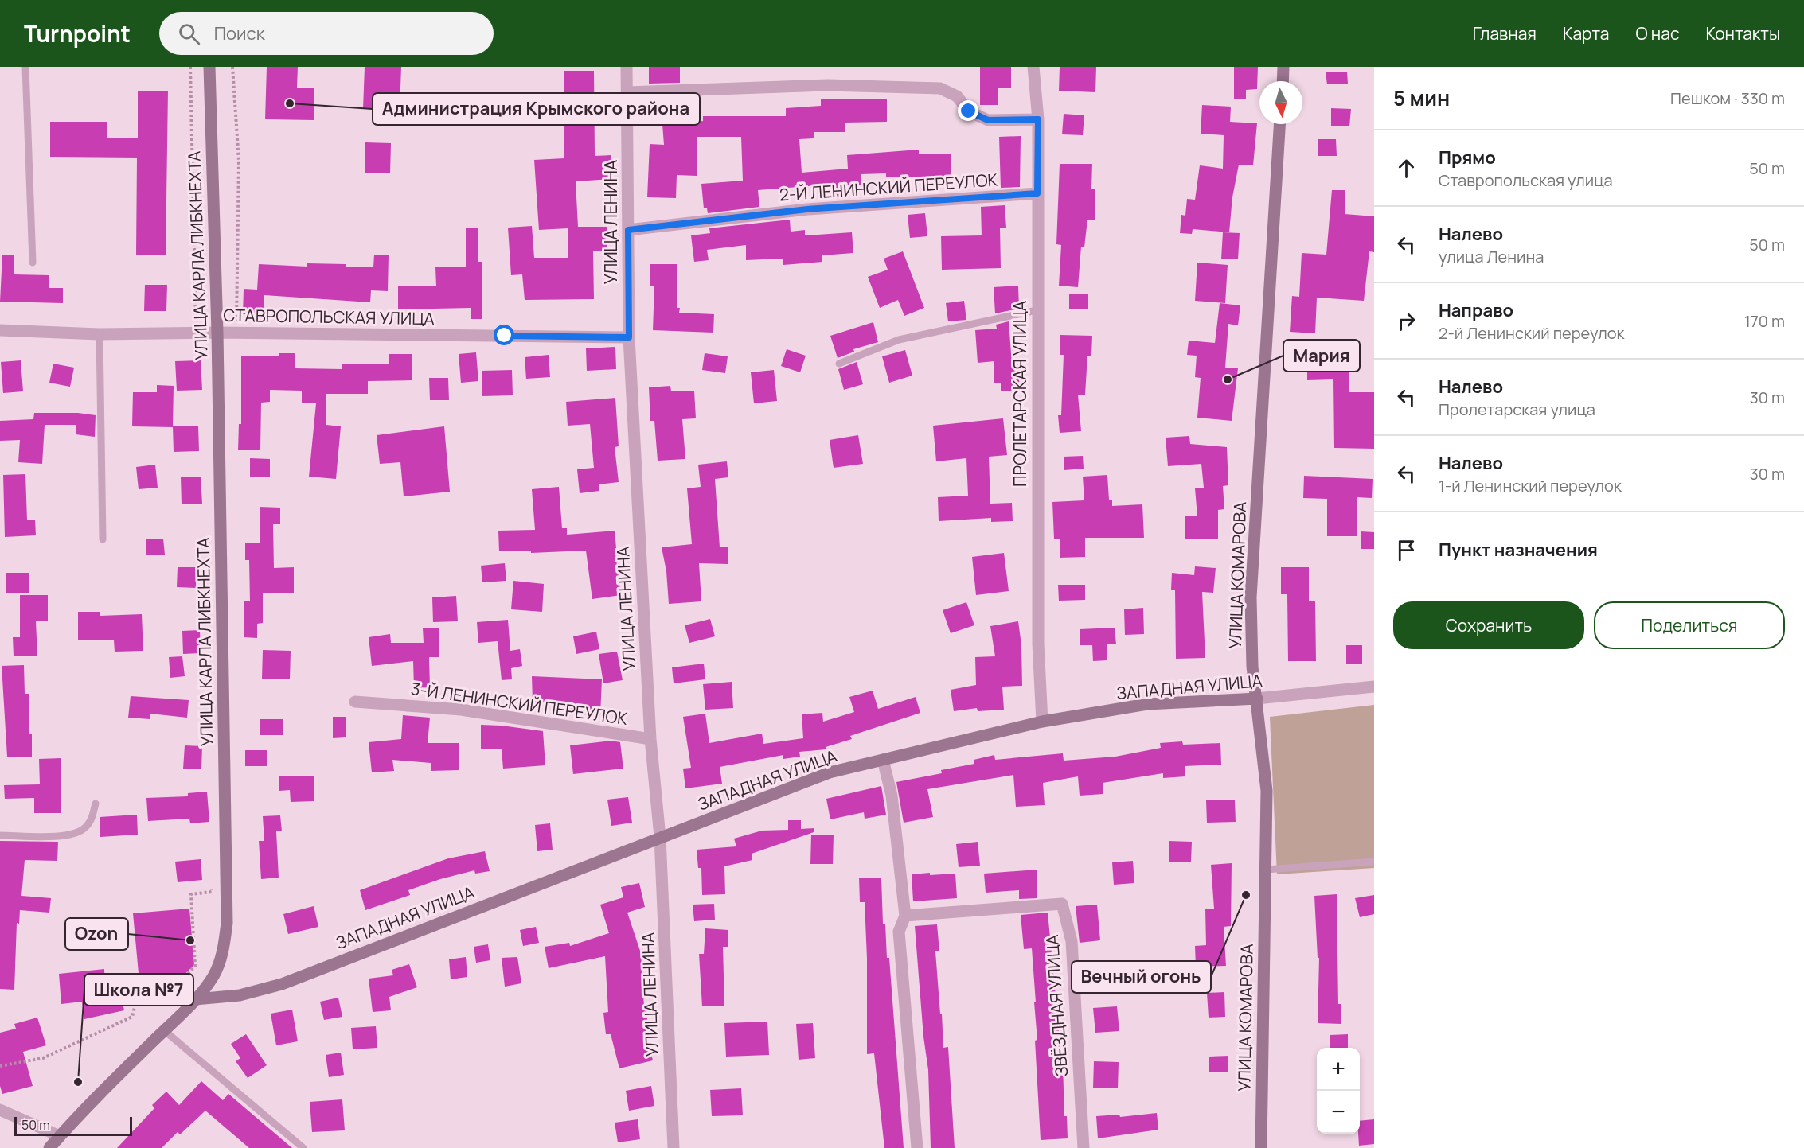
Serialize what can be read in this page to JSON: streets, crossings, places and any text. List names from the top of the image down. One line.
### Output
{"streets":{"main road":["УЛИЦА КАРЛА ЛИБКНЕХТА","УЛИЦА КОМАРОВА","ЗАПАДНАЯ УЛИЦА"],"street":["2-Й ЛЕНИНСКИЙ ПЕРЕУЛОК","УЛИЦА ЛЕНИНА","СТАВРОПОЛЬСКАЯ УЛИЦА","ПРОЛЕТАРСКАЯ УЛИЦА","3-Й ЛЕНИНСКИЙ ПЕРЕУЛОК","ЗВЁЗДНАЯ УЛИЦА"]},"crossings":[["2-Й ЛЕНИНСКИЙ ПЕРЕУЛОК","УЛИЦА ЛЕНИНА"],["2-Й ЛЕНИНСКИЙ ПЕРЕУЛОК","ПРОЛЕТАРСКАЯ УЛИЦА"],["УЛИЦА ЛЕНИНА","СТАВРОПОЛЬСКАЯ УЛИЦА"],["УЛИЦА ЛЕНИНА","ЗАПАДНАЯ УЛИЦА"],["УЛИЦА ЛЕНИНА","3-Й ЛЕНИНСКИЙ ПЕРЕУЛОК"],["УЛИЦА КАРЛА ЛИБКНЕХТА","СТАВРОПОЛЬСКАЯ УЛИЦА"],["УЛИЦА КАРЛА ЛИБКНЕХТА","ЗАПАДНАЯ УЛИЦА"],["ПРОЛЕТАРСКАЯ УЛИЦА","ЗАПАДНАЯ УЛИЦА"],["УЛИЦА КОМАРОВА","ЗАПАДНАЯ УЛИЦА"]],"places":["Администрация Крымского района","Мария","Вечный огонь","Ozon","Школа №7"],"scale_bar":"50 m","north":"bottom","page":{"header":"Turnpoint","search":"Поиск","nav":["Главная","Карта","О нас","Контакты"],"heading":["5 мин","Пешком · 330 m"],"list":[["Прямо","Ставропольская улица","50 m"],["Налево","улица Ленина","50 m"],["Направо","2-й Ленинский переулок","170 m"],["Налево","Пролетарская улица","30 m"],["Налево","1-й Ленинский переулок","30 m"],"Пункт назначения"],"buttons":["Сохранить","Поделиться"],"map_buttons":["+","−"],"scale":"50 m"}}
